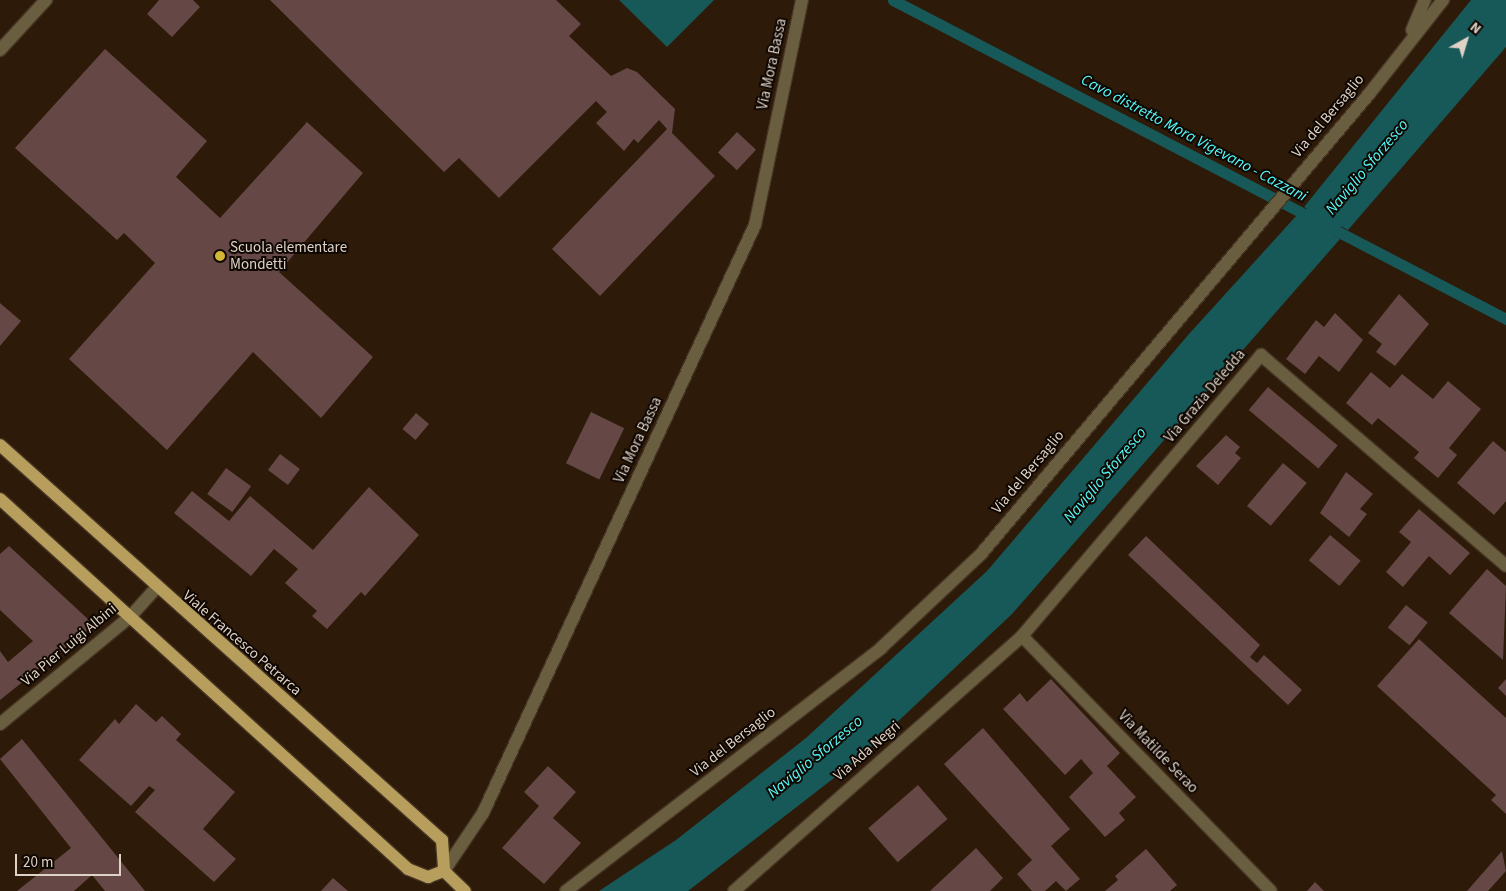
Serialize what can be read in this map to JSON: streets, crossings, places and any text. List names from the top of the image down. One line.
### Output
{"streets":{"main road":["Viale Francesco Petrarca"],"street":["Via Mora Bassa","Via del Bersaglio","Via Grazia Deledda","Via Pier Luigi Albini","Via Ada Negri","Via Matilde Serao"]},"crossings":[["Via Mora Bassa","Viale Francesco Petrarca"],["Via Grazia Deledda","Via Ada Negri"],["Via Grazia Deledda","Via Matilde Serao"],["Viale Francesco Petrarca","Via Pier Luigi Albini"],["Via Ada Negri","Via Matilde Serao"]],"water":["Cavo distretto Mora Vigevano - Cazzani","Naviglio Sforzesco"],"places":["Scuola elementare Mondetti"],"scale_bar":"20 m","north":"top right"}
